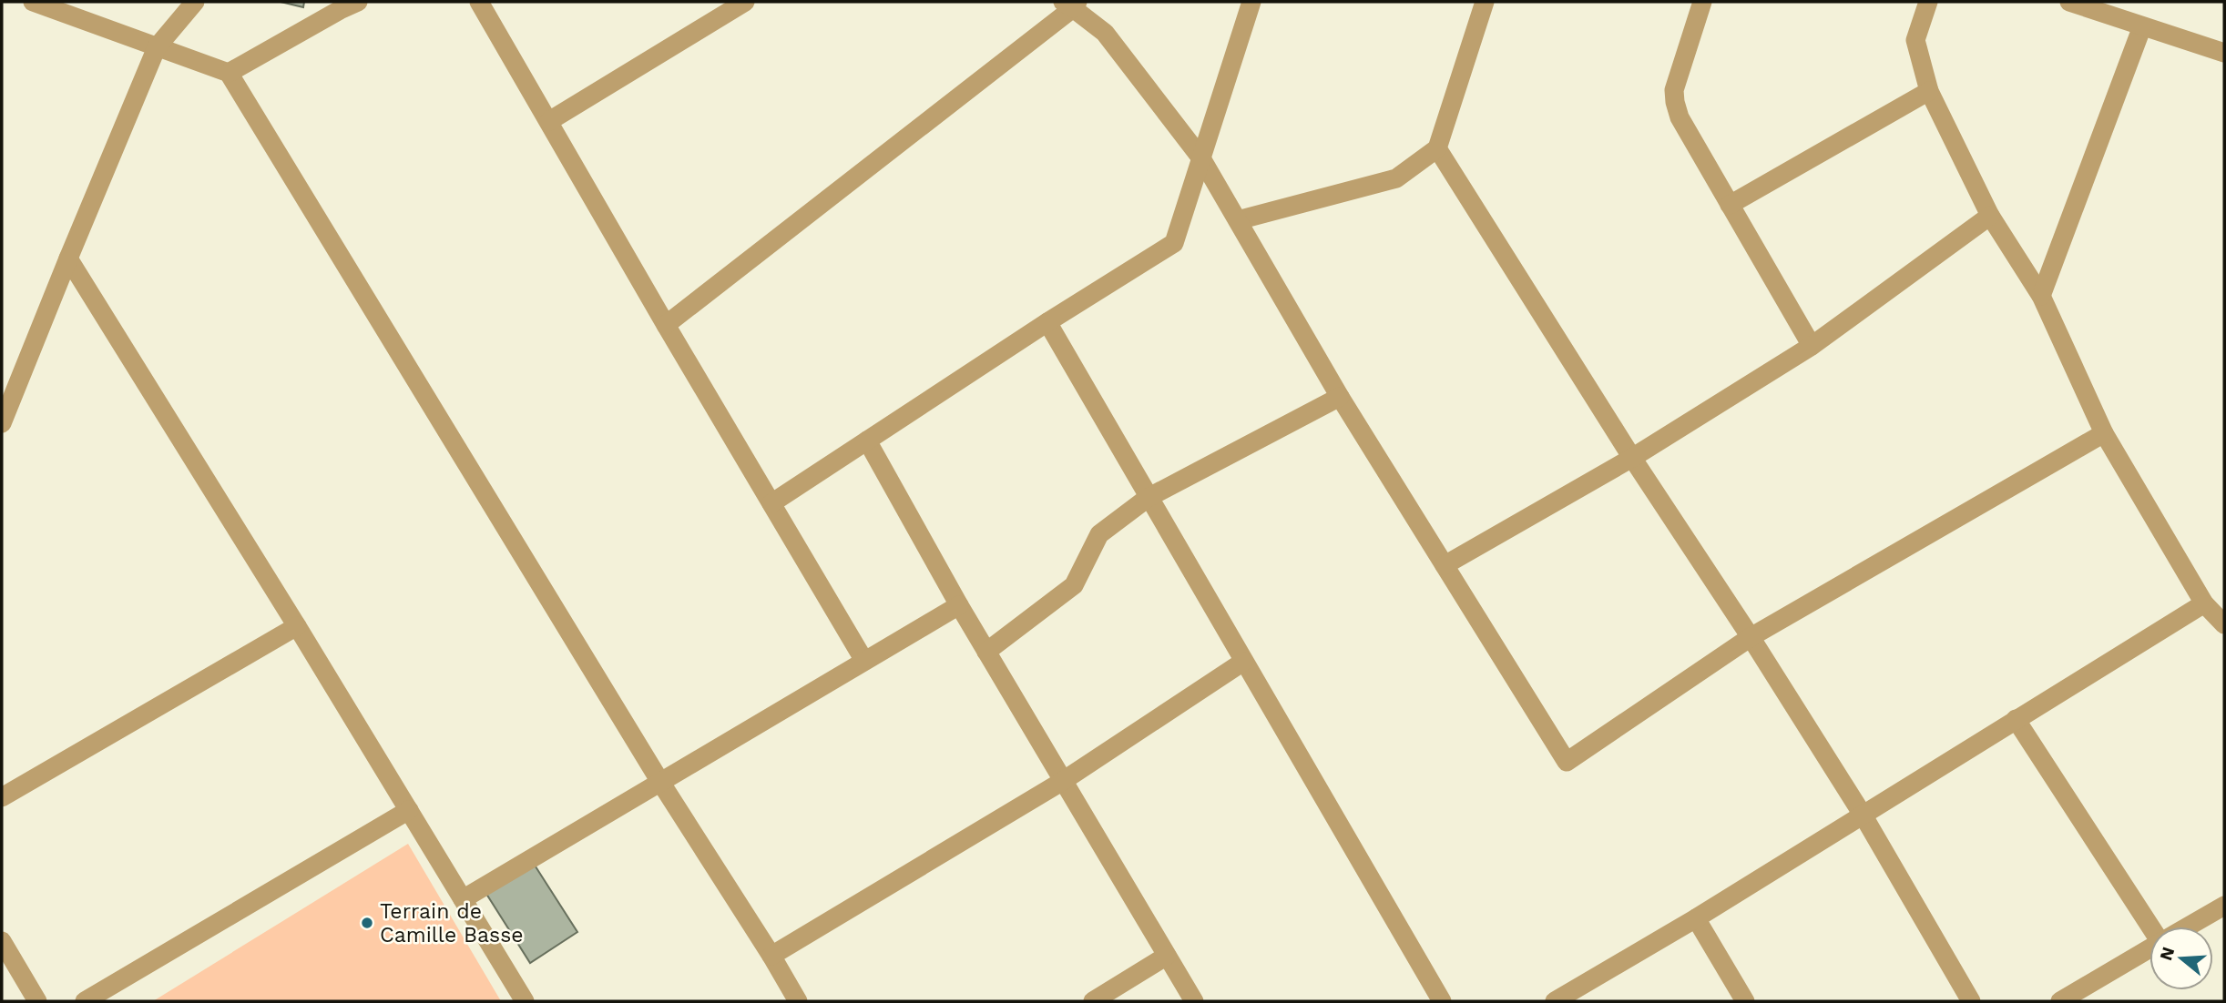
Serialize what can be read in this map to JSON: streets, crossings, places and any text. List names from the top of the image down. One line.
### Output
{"places":["Terrain de Camille Basse"],"north":"left"}
